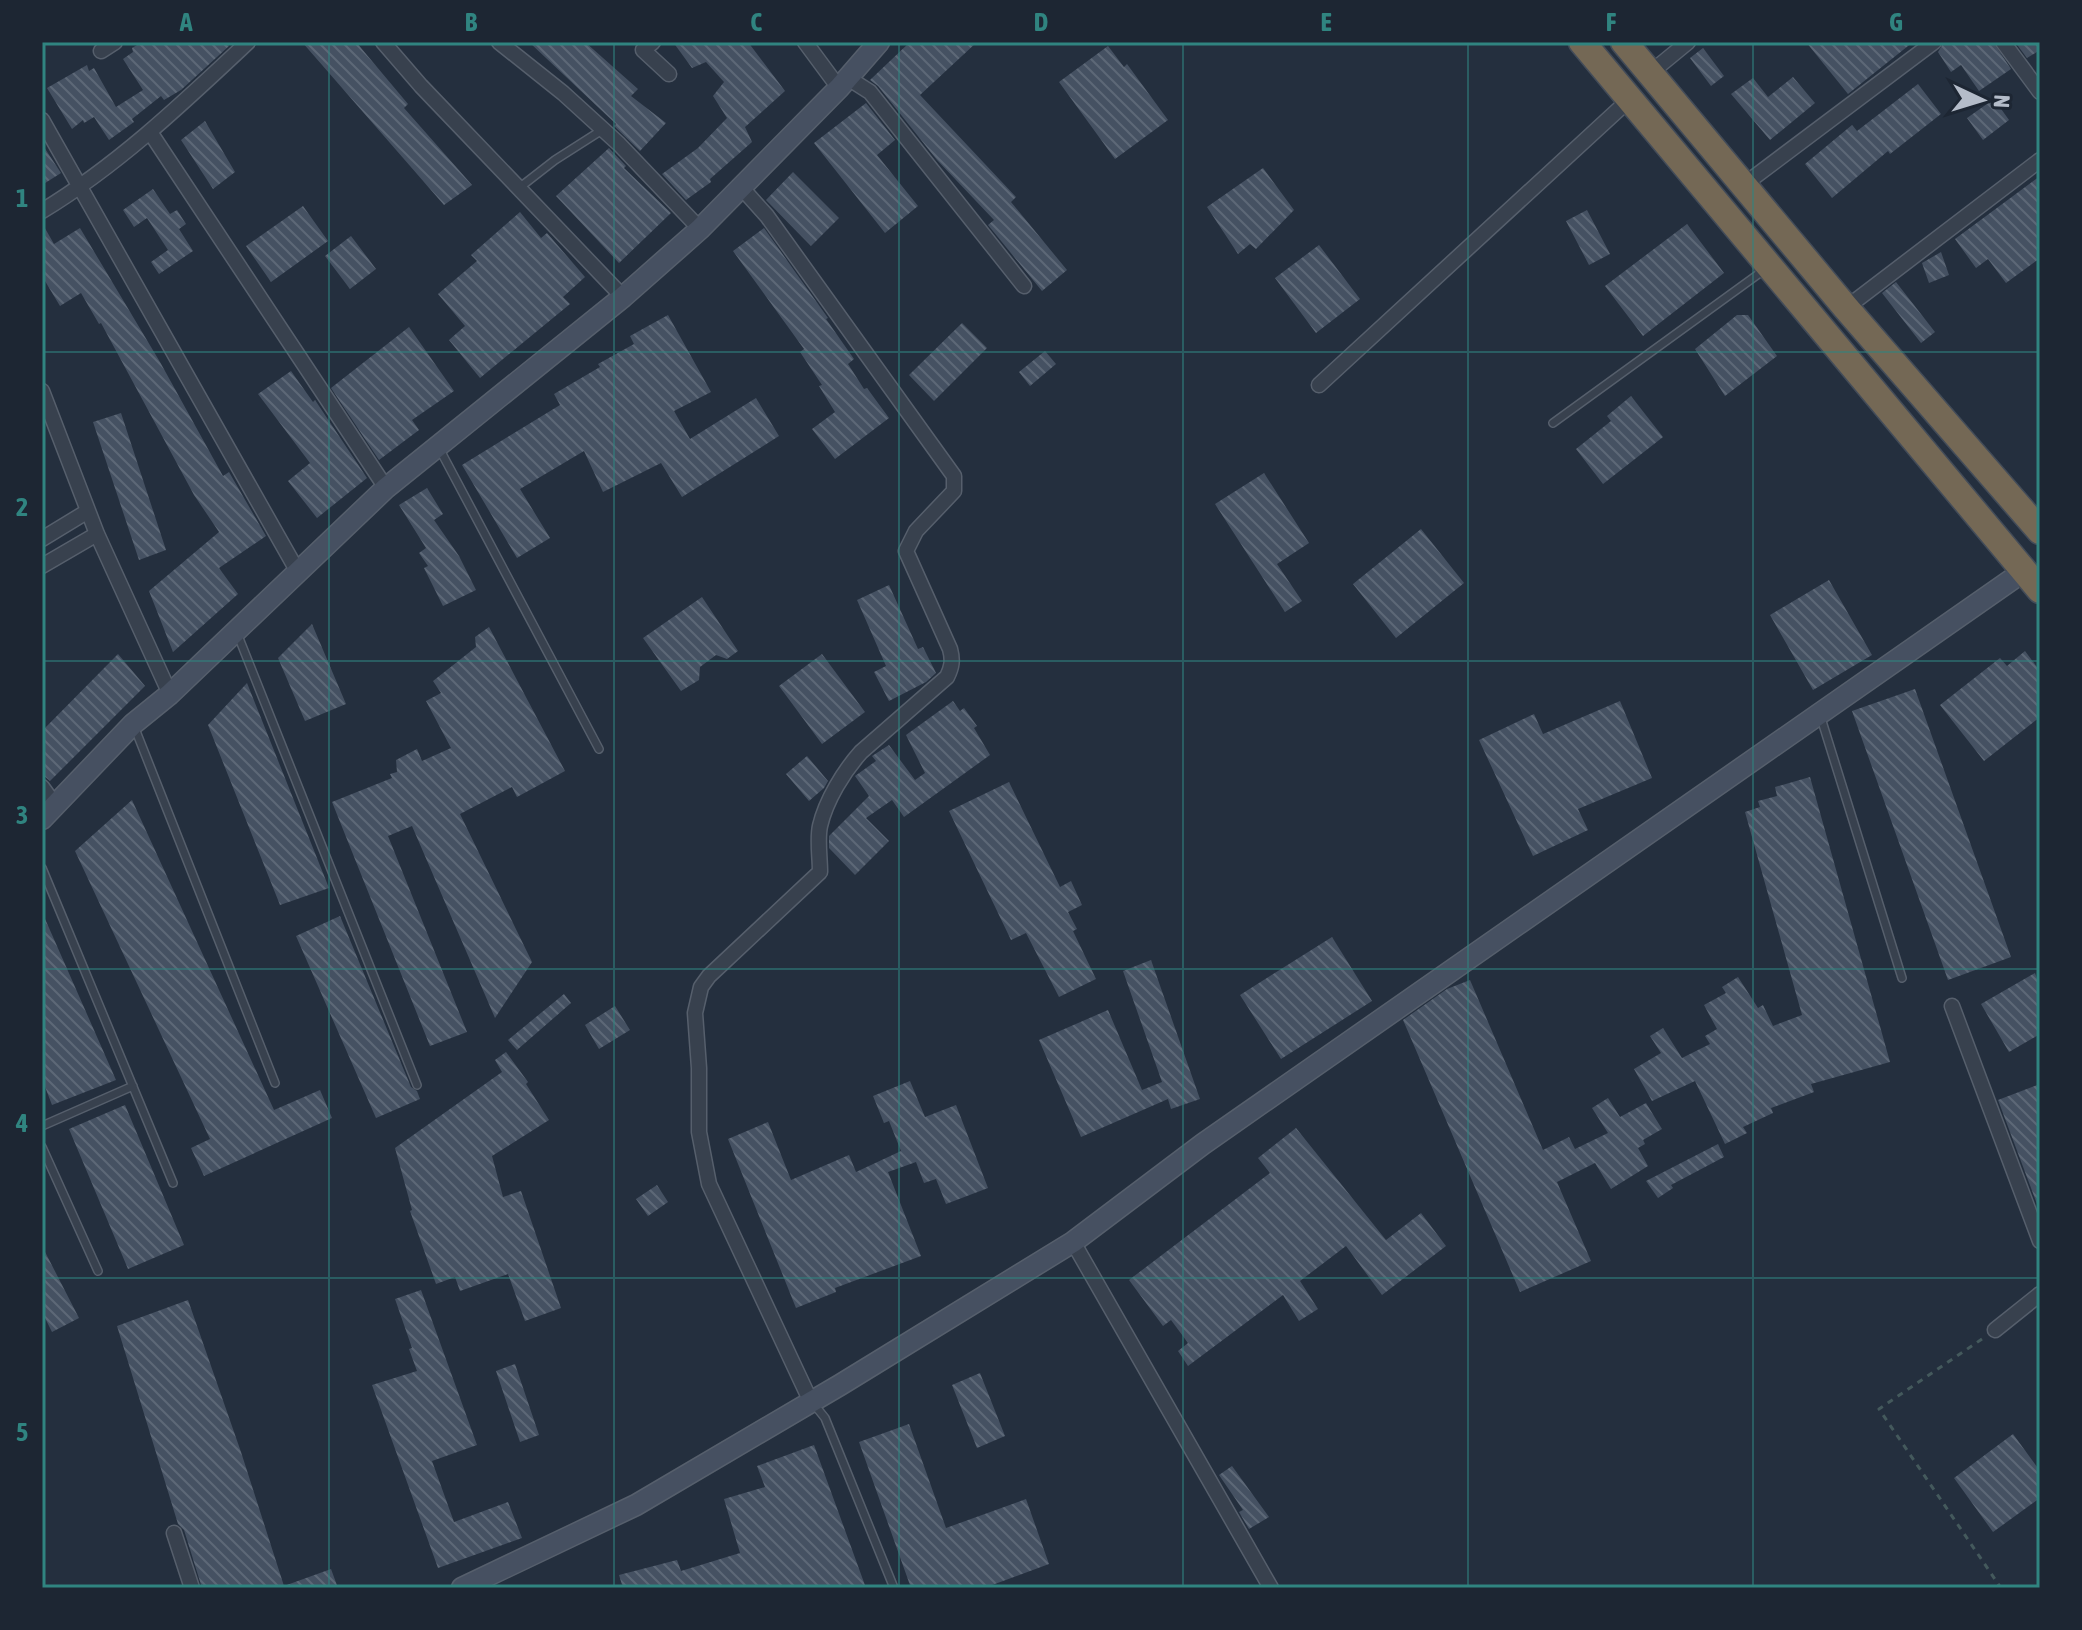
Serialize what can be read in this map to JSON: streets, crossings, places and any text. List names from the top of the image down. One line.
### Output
{"north":"right","grid":{"columns":["A","B","C","D","E","F","G"],"rows":["1","2","3","4","5"]}}
